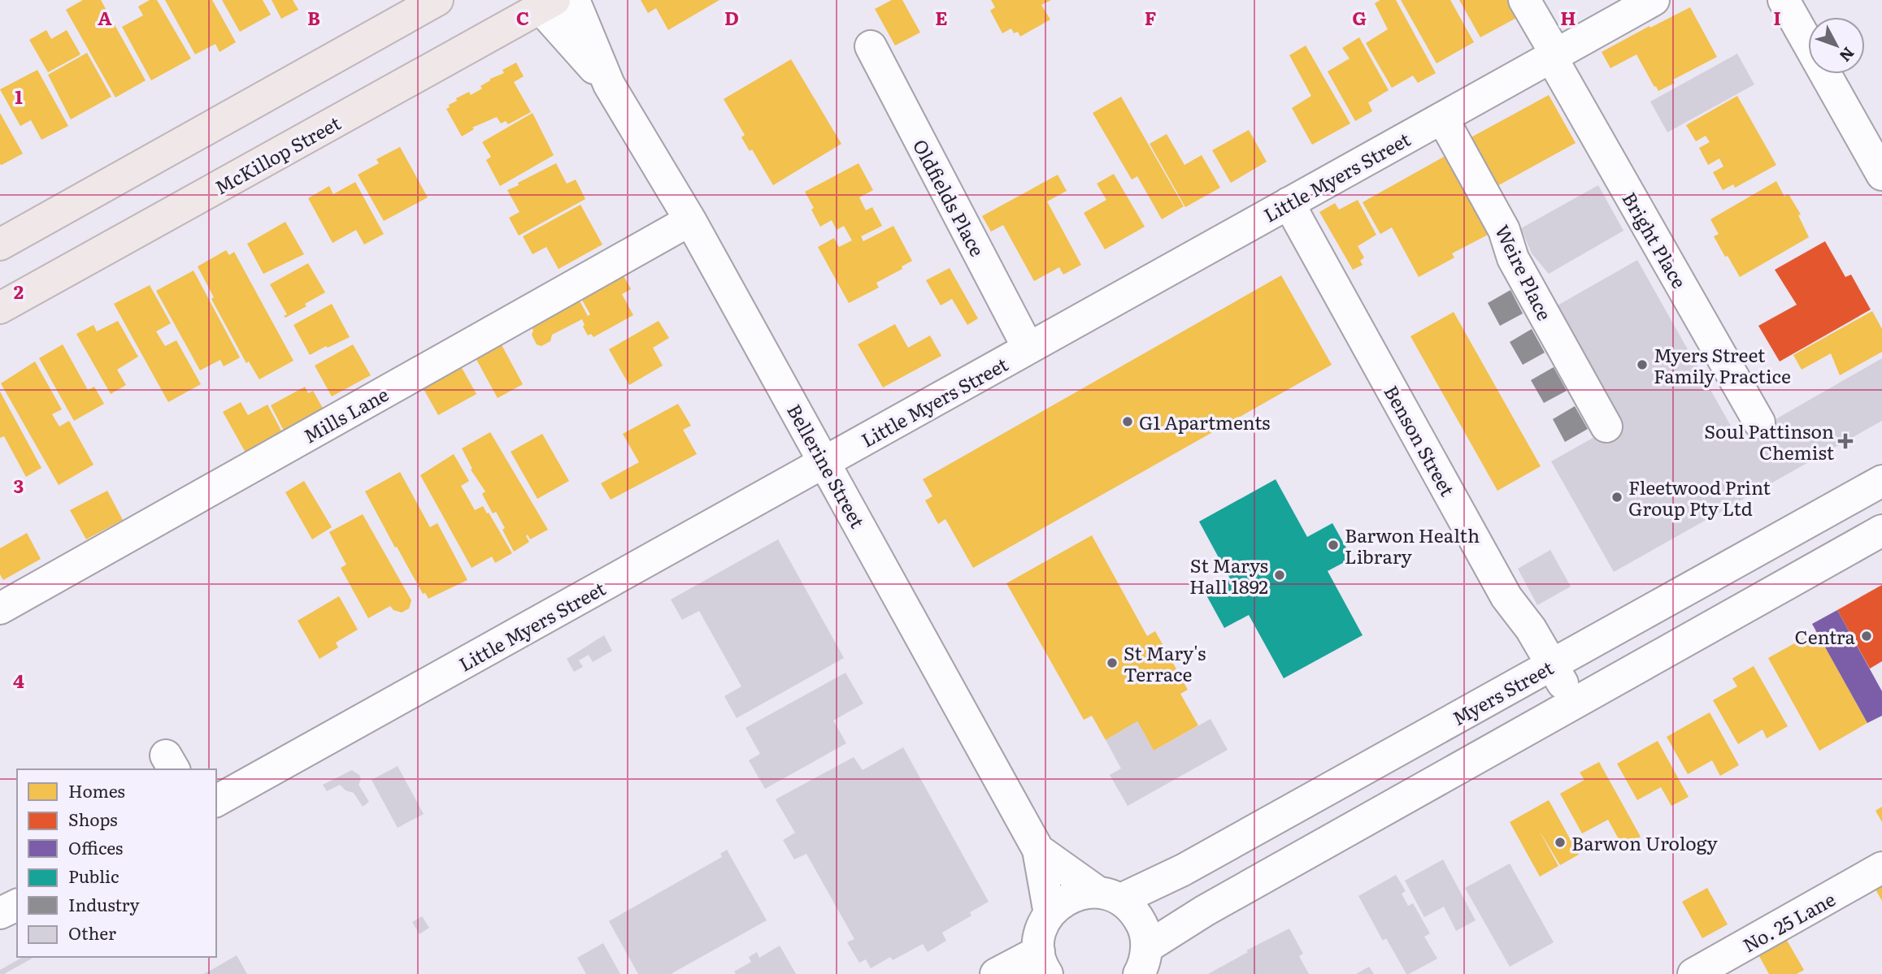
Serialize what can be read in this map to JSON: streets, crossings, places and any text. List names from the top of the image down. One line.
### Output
{"streets":{"highway":["McKillop Street"],"street":["Little Myers Street","Oldfields Place","Bright Place","Weire Place","Mills Lane","Benson Street","Bellerine Street","Myers Street","No. 25 Lane"]},"crossings":[["McKillop Street","Bellerine Street"],["Little Myers Street","Oldfields Place"],["Little Myers Street","Bright Place"],["Little Myers Street","Weire Place"],["Little Myers Street","Benson Street"],["Little Myers Street","Bellerine Street"],["Mills Lane","Bellerine Street"],["Benson Street","Myers Street"],["Bellerine Street","Myers Street"]],"places":{"other":["Myers Street Family Practice","G1 Apartments","Fleetwood Print Group Pty Ltd","Barwon Health Library","St Marys Hall 1892","Centra","St Mary's Terrace","Barwon Urology"],"health":["Soul Pattinson Chemist"]},"legend":["Homes","Shops","Offices","Public","Industry","Other"],"north":"bottom right","grid":{"columns":["A","B","C","D","E","F","G","H","I"],"rows":["1","2","3","4"]}}
